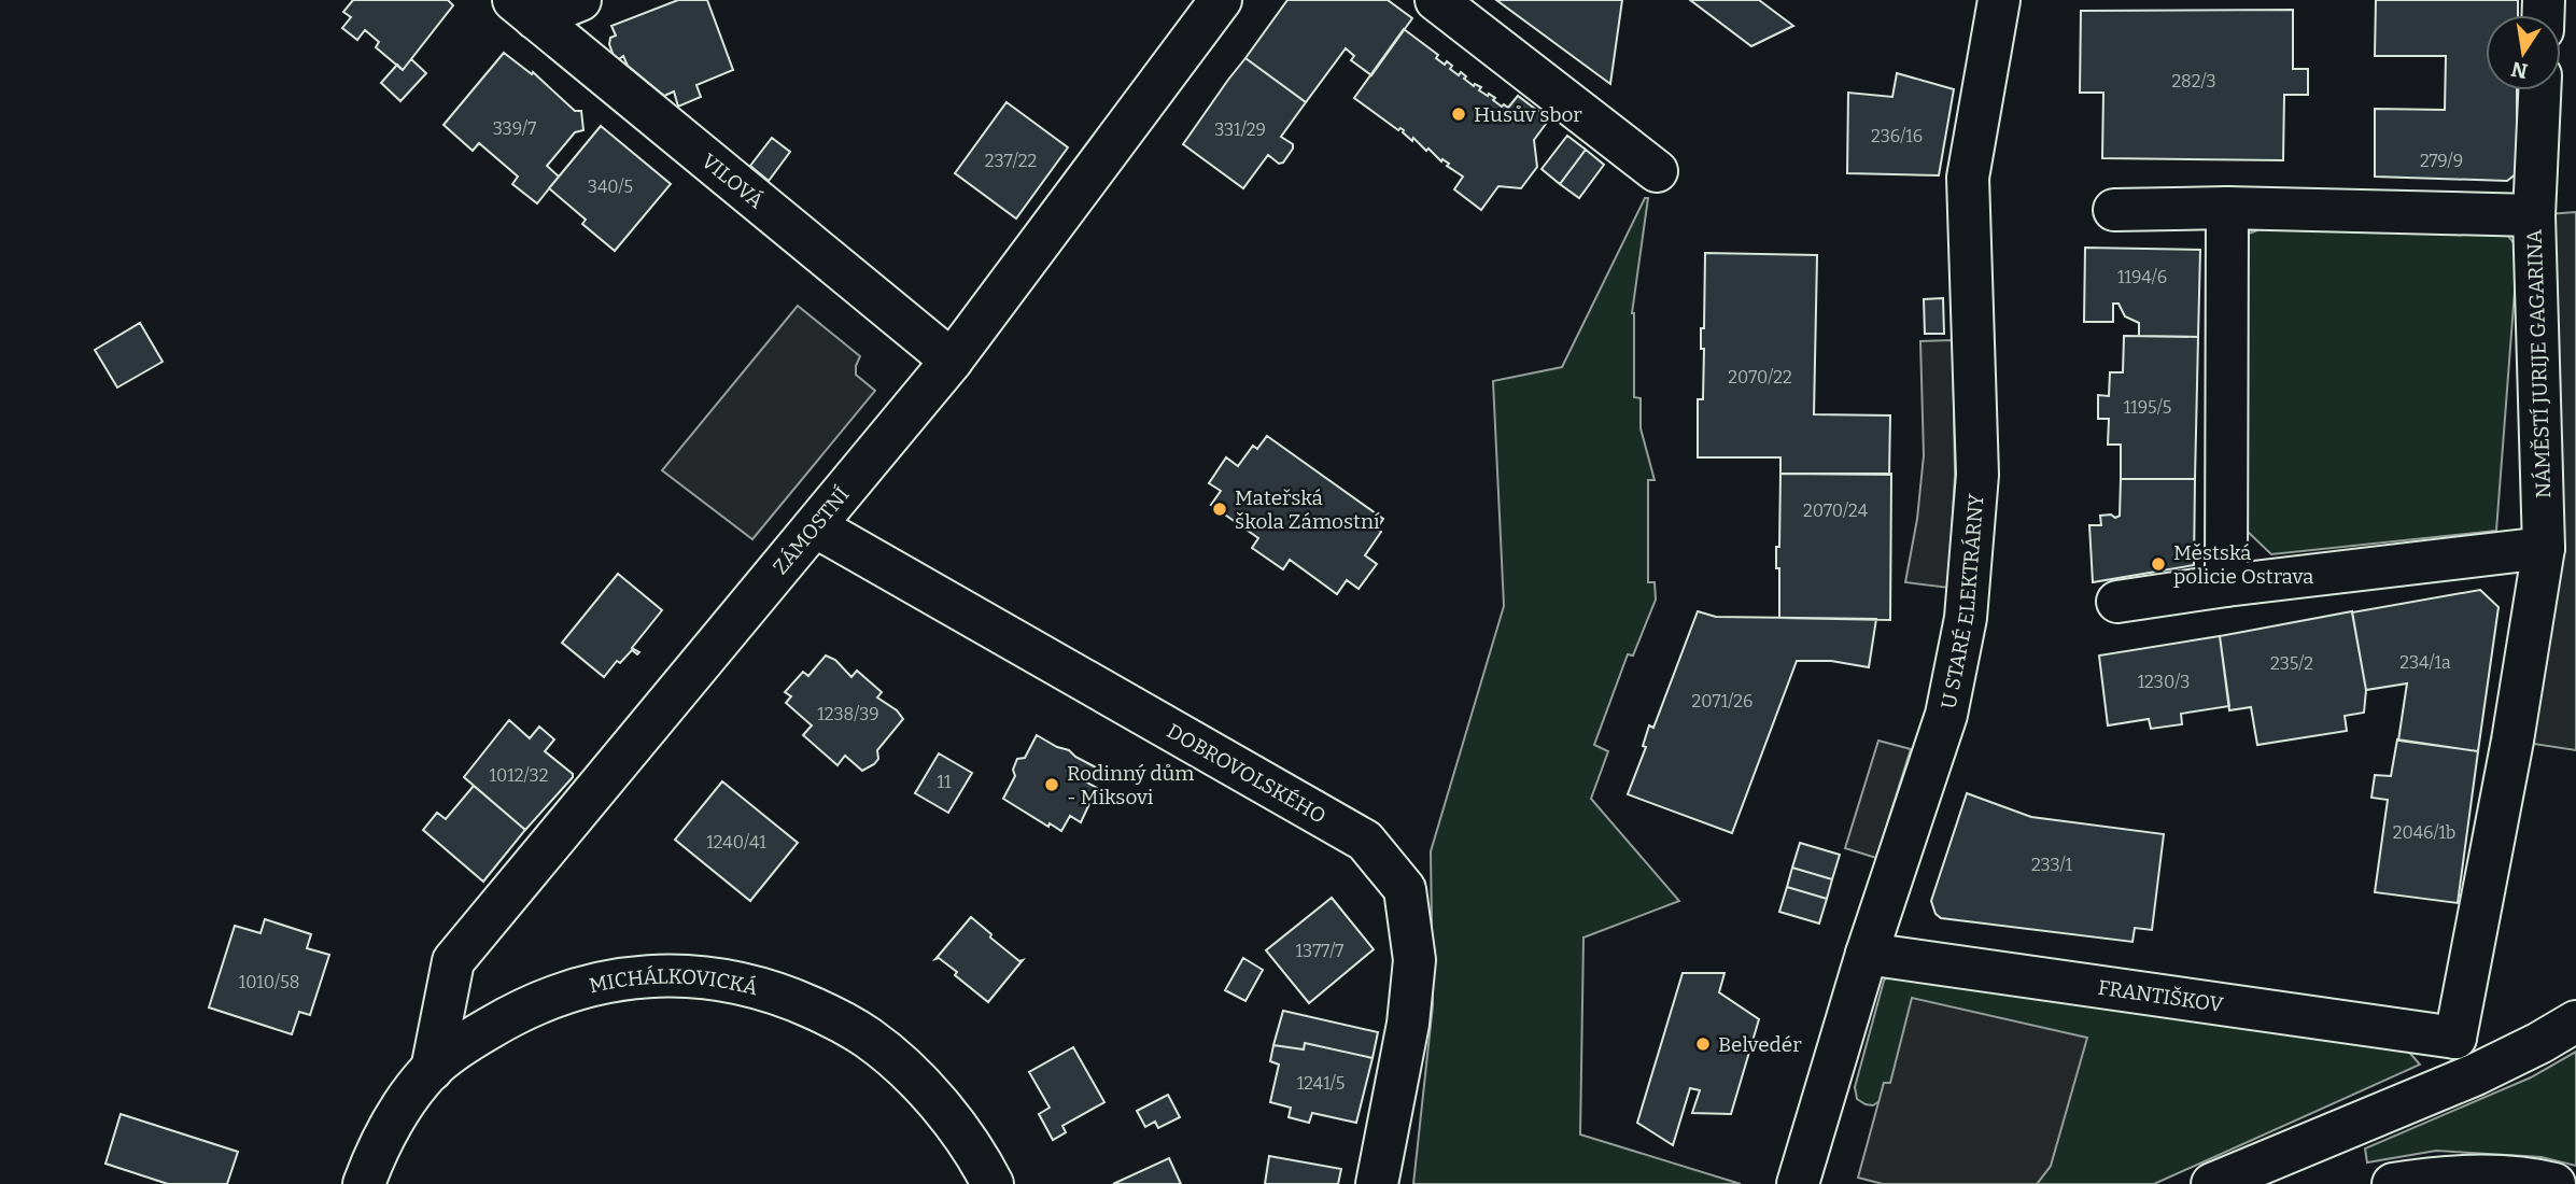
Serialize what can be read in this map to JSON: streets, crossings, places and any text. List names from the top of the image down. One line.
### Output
{"streets":{"street":["VILOVÁ","NÁMĚSTÍ JURIJE GAGARINA","ZÁMOSTNÍ","U STARÉ ELEKTRÁRNY","DOBROVOLSKÉHO","MICHÁLKOVICKÁ","FRANTIŠKOV"]},"crossings":[["VILOVÁ","ZÁMOSTNÍ"],["NÁMĚSTÍ JURIJE GAGARINA","FRANTIŠKOV"],["ZÁMOSTNÍ","DOBROVOLSKÉHO"],["ZÁMOSTNÍ","MICHÁLKOVICKÁ"],["U STARÉ ELEKTRÁRNY","FRANTIŠKOV"]],"places":["Husův sbor","Mateřská škola Zámostní","Městská policie Ostrava","Rodinný dům - Miksovi","Belvedér"],"house_numbers":["282/3","339/7","331/29","236/16","237/22","279/9","340/5","1194/6","2070/22","1195/5","2070/24","234/1a","235/2","1230/3","2071/26","1238/39","1012/32","11","2046/1b","1240/41","233/1","1377/7","1010/58","1241/5"],"north":"bottom"}
